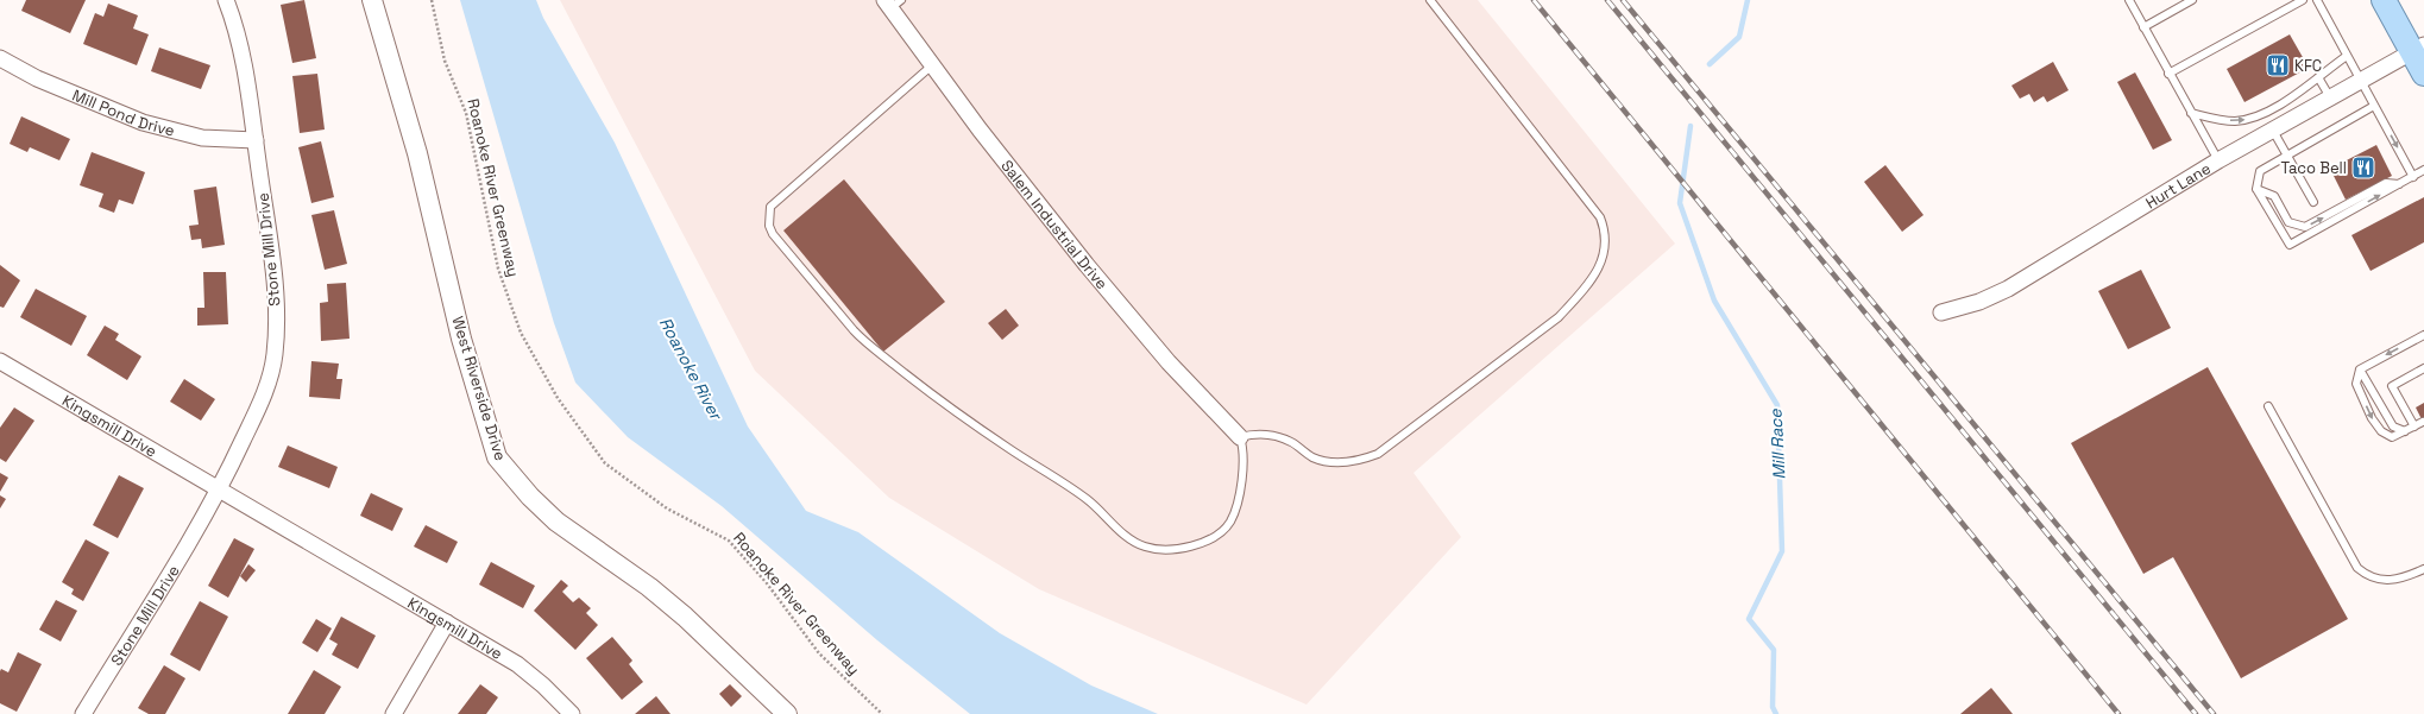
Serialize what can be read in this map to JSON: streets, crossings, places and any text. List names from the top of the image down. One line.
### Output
{"streets":{"street":["Mill Pond Drive","Hurt Lane","Salem Industrial Drive","Stone Mill Drive","West Riverside Drive","Kingsmill Drive"],"path":["Roanoke River Greenway"]},"crossings":[["Mill Pond Drive","Stone Mill Drive"],["Stone Mill Drive","Kingsmill Drive"]],"water":["Roanoke River","Mill Race"],"places":{"restaurant":["KFC","Taco Bell"]}}
